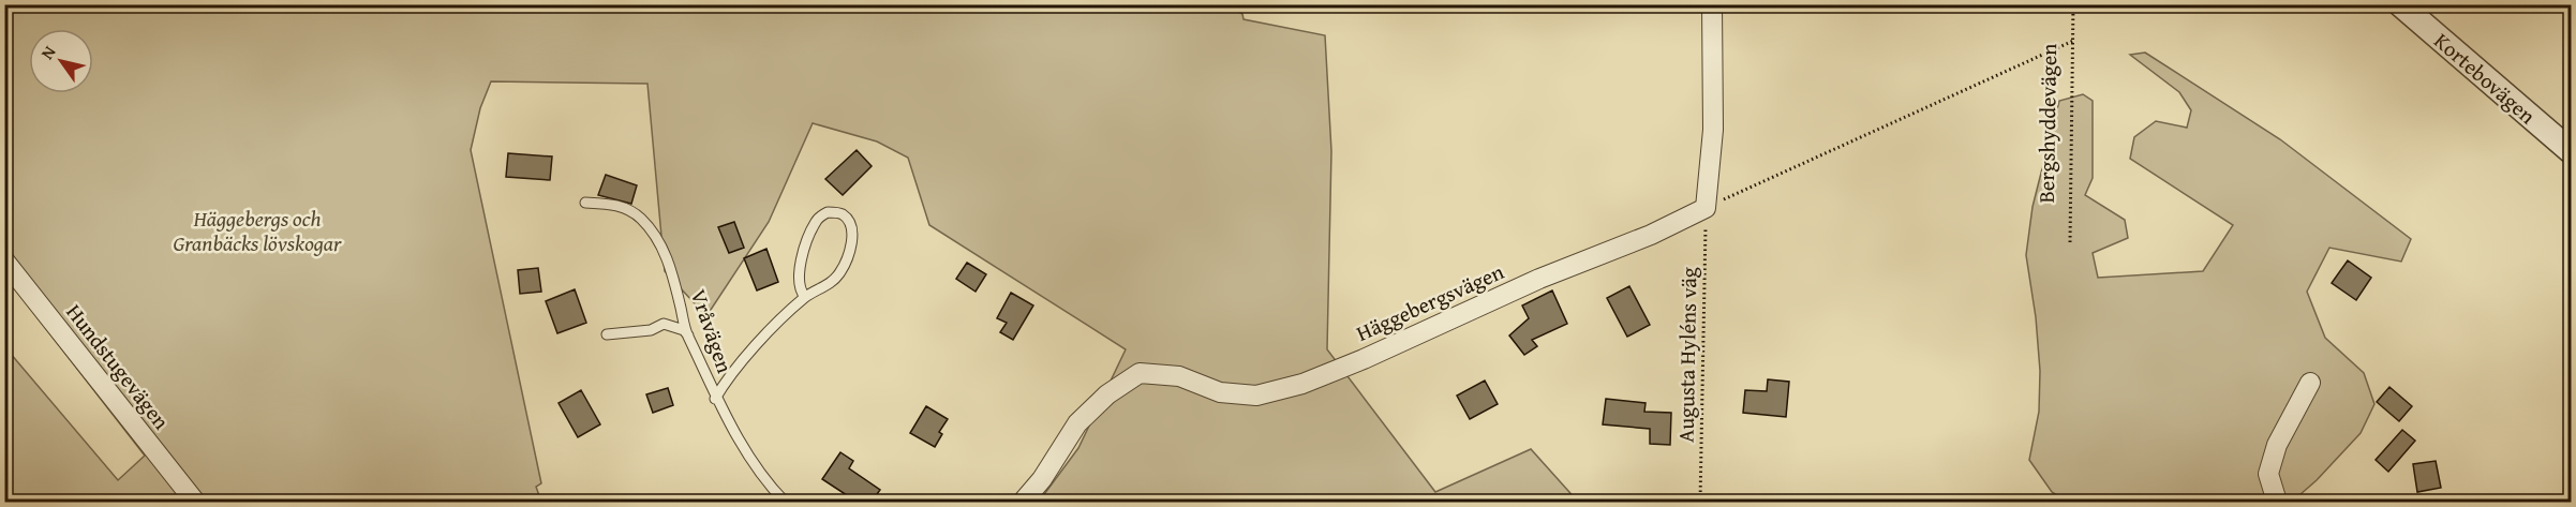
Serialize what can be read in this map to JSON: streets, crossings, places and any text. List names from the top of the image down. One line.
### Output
{"streets":{"street":["Kortebovägen","Häggebergsvägen","Hundstugevägen"],"lane":["Vråvägen"],"path":["Bergshyddevägen","Augusta Hyléns väg"]},"crossings":[["Häggebergsvägen","Augusta Hyléns väg"]],"parks":["Häggebergs och Granbäcks lövskogar"],"north":"top left"}
